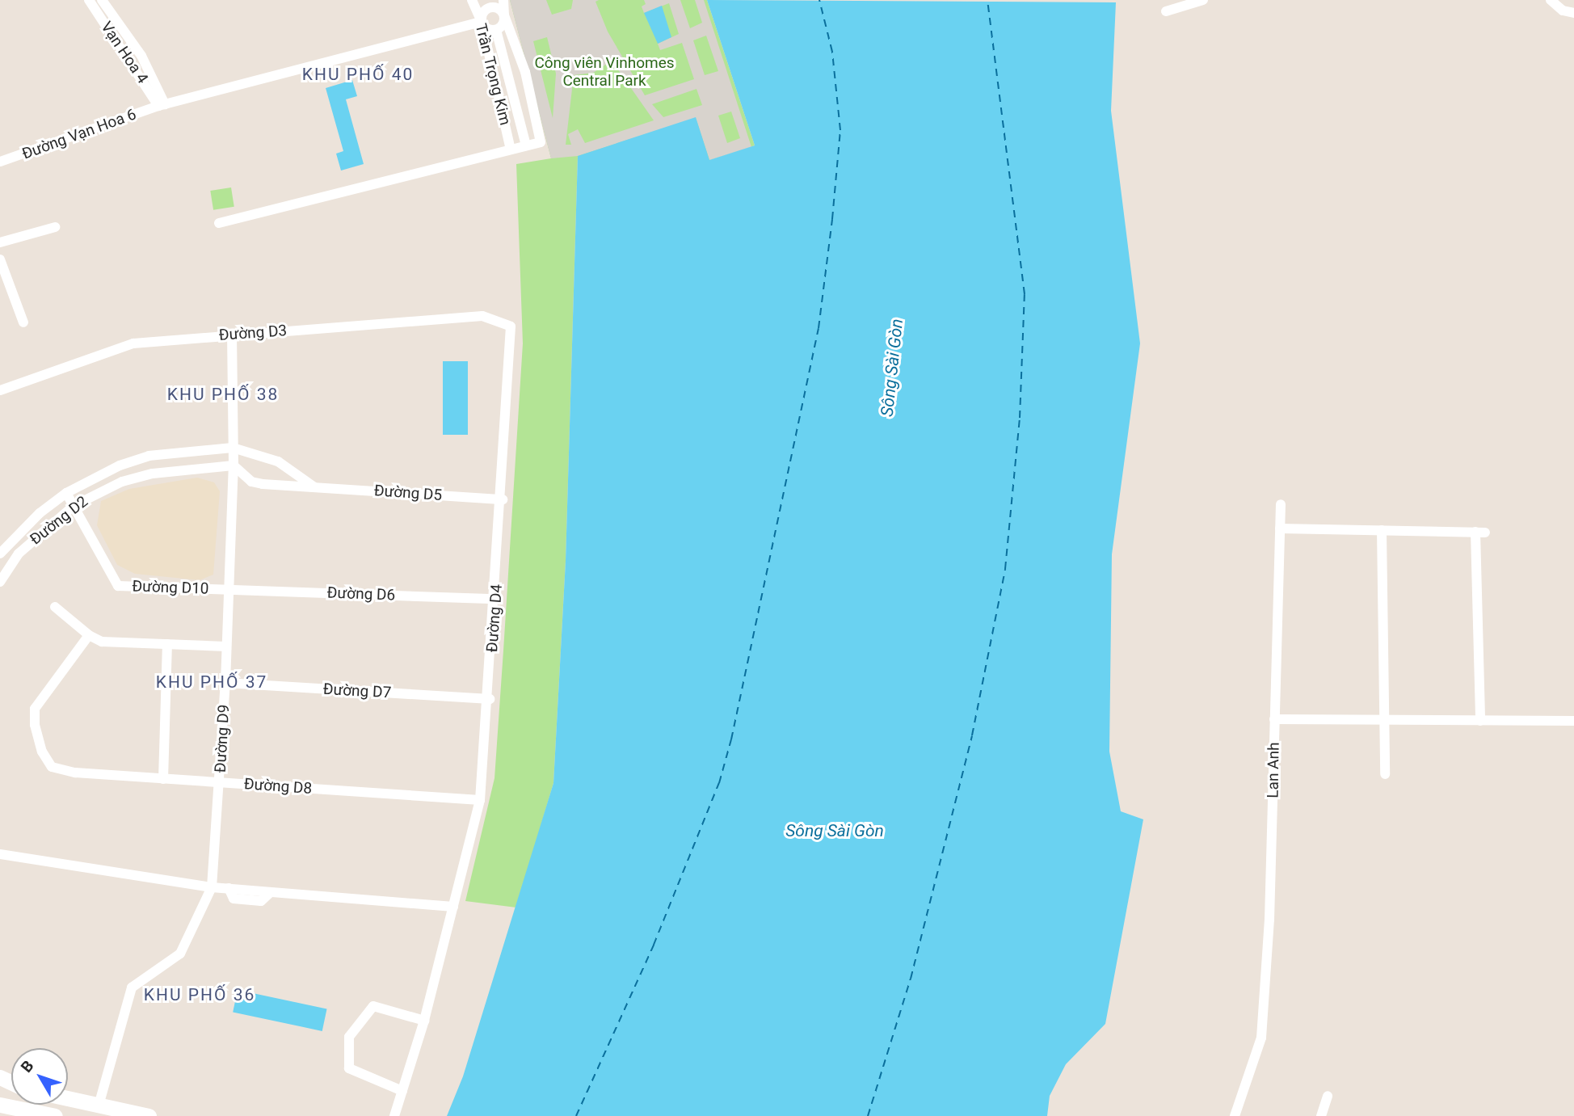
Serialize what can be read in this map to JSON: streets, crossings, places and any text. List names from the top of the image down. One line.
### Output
{"streets":{"street":["Vạn Hoa 4","Trần Trọng Kim","Đường Vạn Hoa 6","Đường D3","Đường D5","Đường D2","Đường D10","Đường D6","Đường D4","Đường D7","Đường D9","Lan Anh","Đường D8"]},"crossings":[["Vạn Hoa 4","Đường Vạn Hoa 6"],["Trần Trọng Kim","Đường Vạn Hoa 6"],["Đường D3","Đường D4"],["Đường D3","Đường D9"],["Đường D5","Đường D2"],["Đường D5","Đường D4"],["Đường D5","Đường D9"],["Đường D2","Đường D10"],["Đường D2","Đường D9"],["Đường D10","Đường D6"],["Đường D10","Đường D9"],["Đường D6","Đường D4"],["Đường D6","Đường D9"],["Đường D4","Đường D7"],["Đường D4","Đường D8"],["Đường D7","Đường D9"],["Đường D9","Đường D8"]],"districts":["KHU PHỐ 40","KHU PHỐ 38","KHU PHỐ 37","KHU PHỐ 36"],"water":["Sông Sài Gòn"],"parks":["Công viên Vinhomes Central Park"],"north":"top left"}
